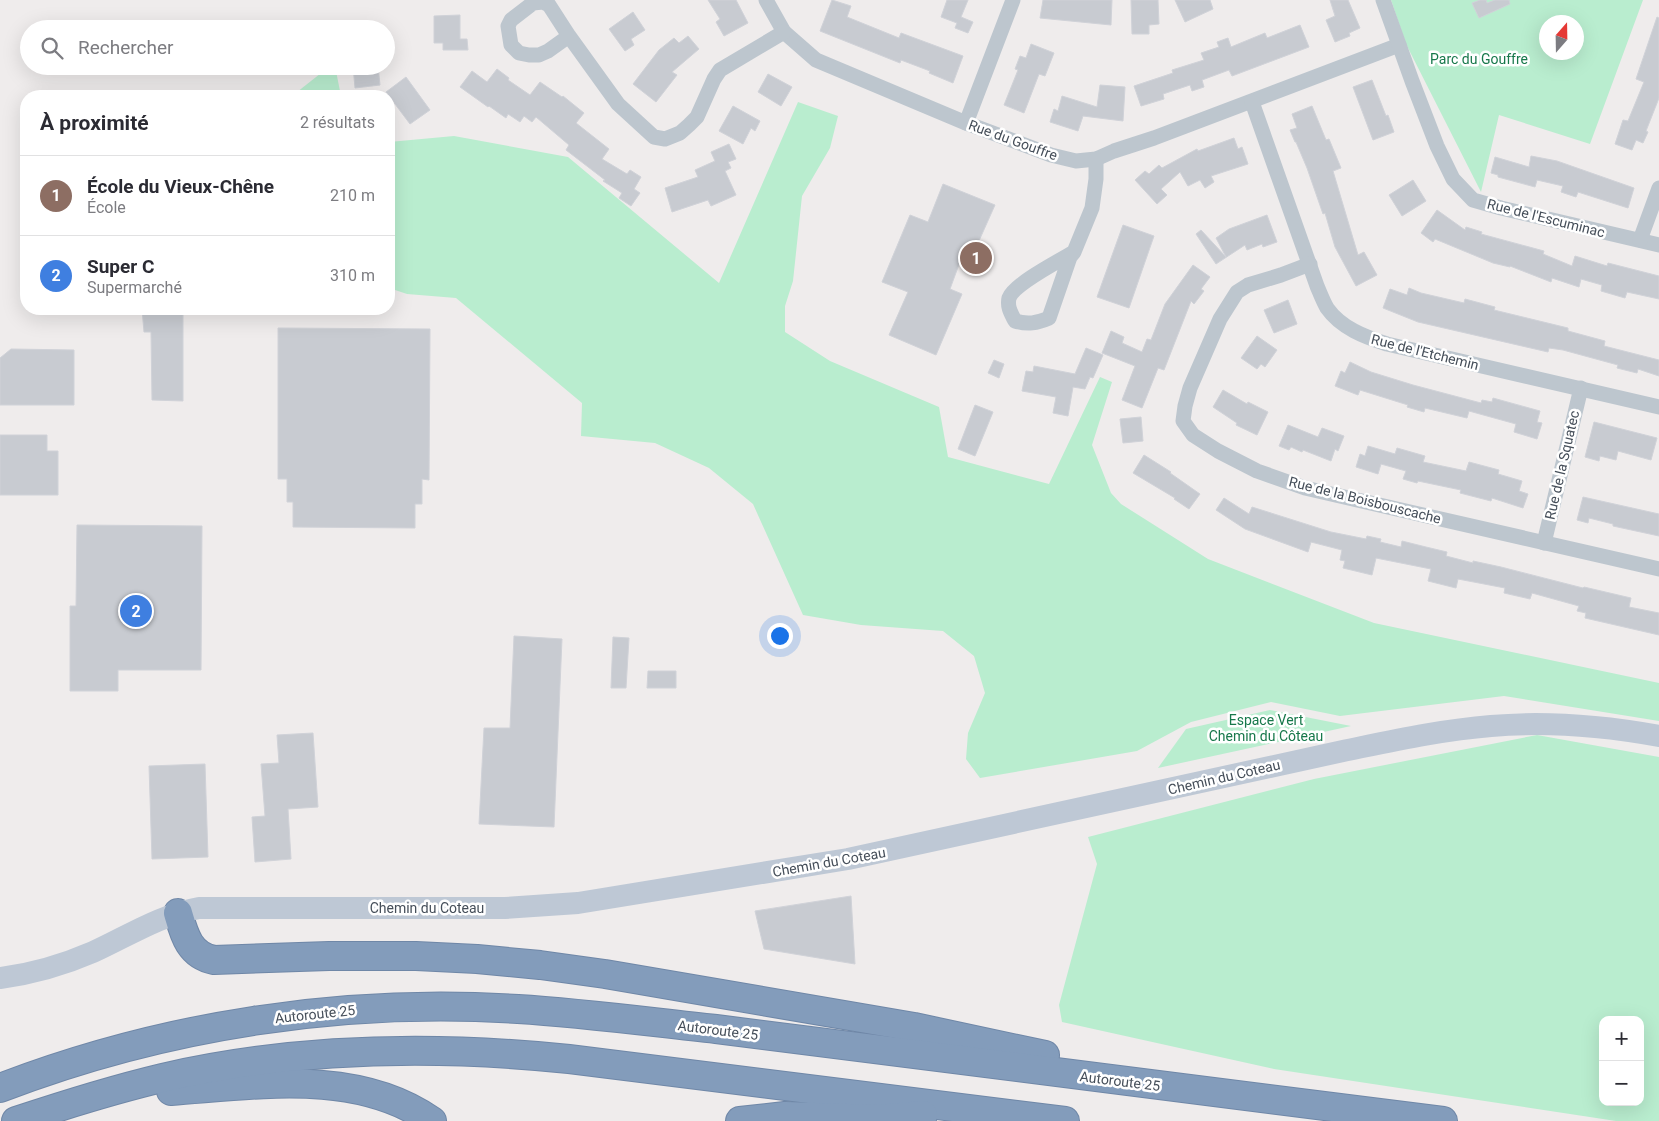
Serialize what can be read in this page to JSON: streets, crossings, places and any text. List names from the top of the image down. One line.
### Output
{"streets":{"highway":["Autoroute 25"],"street":["Rue du Gouffre","Rue de l'Escuminac","Rue de l'Etchemin","Rue de la Squatec","Rue de la Boisbouscache","Chemin du Coteau"]},"crossings":[["Rue du Gouffre","Rue de l'Escuminac"],["Rue du Gouffre","Rue de l'Etchemin"],["Rue de l'Etchemin","Rue de la Squatec"],["Rue de l'Etchemin","Rue de la Boisbouscache"],["Rue de la Squatec","Rue de la Boisbouscache"]],"parks":["Parc du Gouffre","Espace Vert Chemin du Côteau"],"north":"top","page":{"search":"Rechercher","heading":["À proximité","2 résultats"],"list":[{"mark":"1","name":"École du Vieux-Chêne","note":"École","value":"210 m"},{"mark":"2","name":"Super C","note":"Supermarché","value":"310 m"}],"pins":["1","2"],"map_buttons":["+","−"]}}
